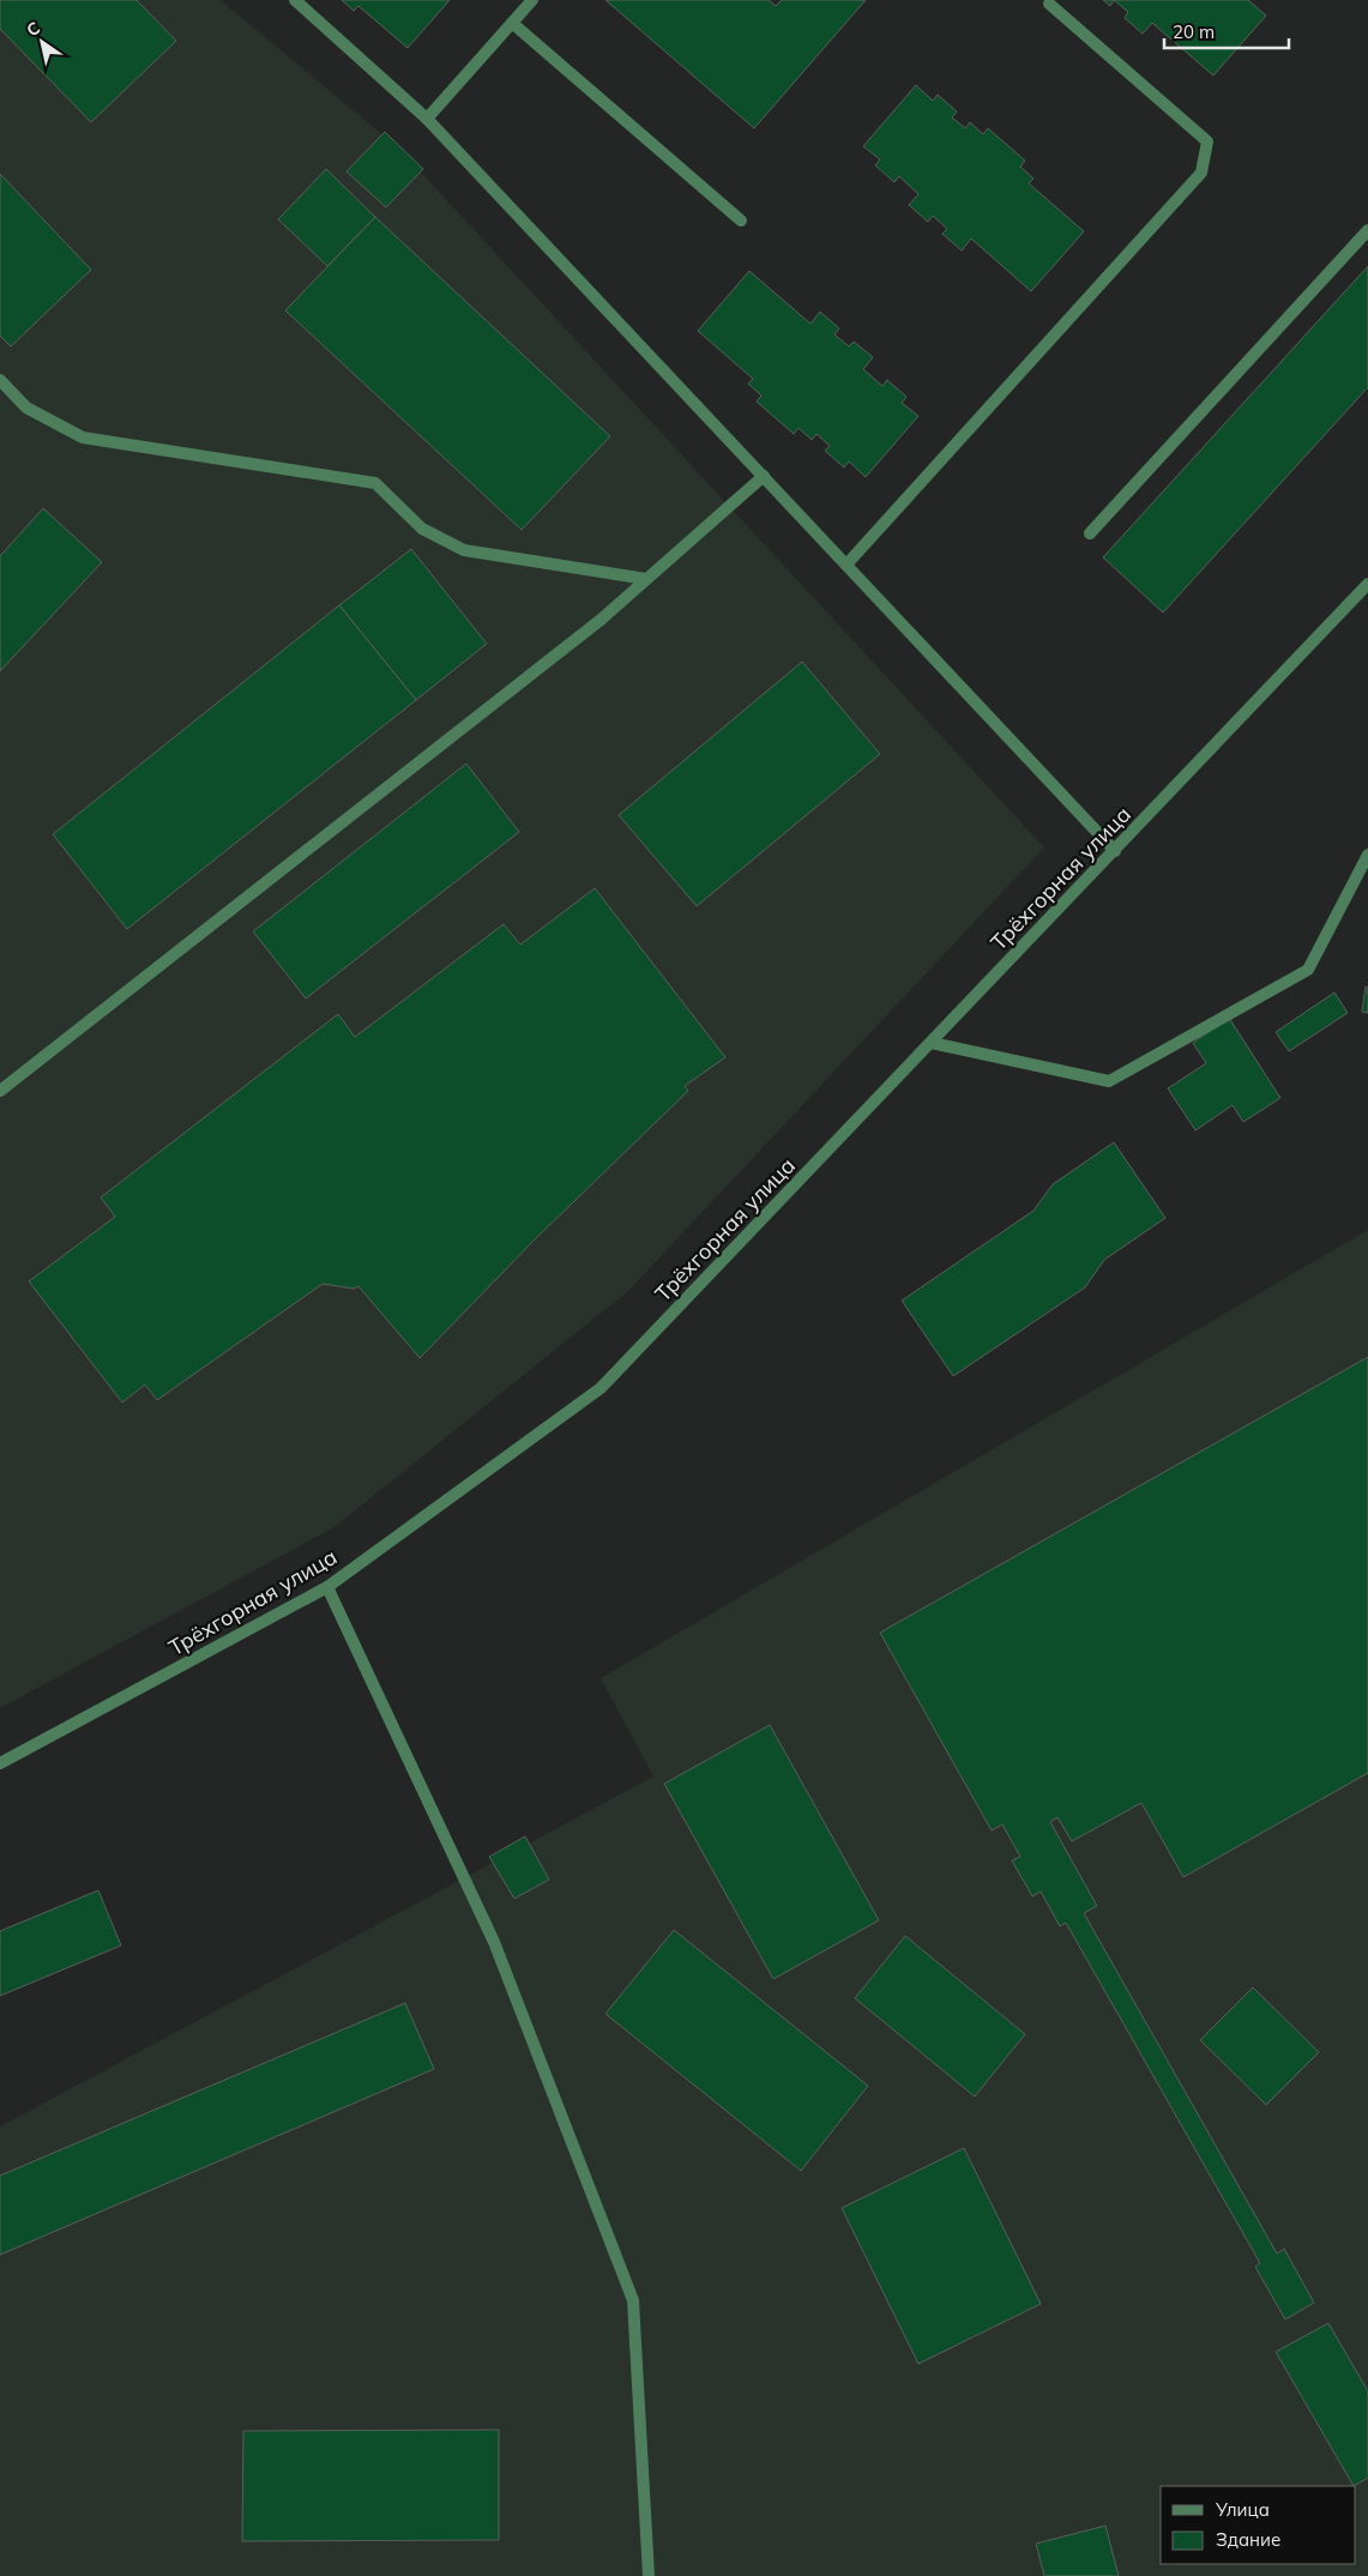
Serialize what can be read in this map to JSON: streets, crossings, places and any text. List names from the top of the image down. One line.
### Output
{"streets":{"street":["Трёхгорная улица"]},"legend":["Улица","Здание"],"scale_bar":"20 m","north":"top left"}
